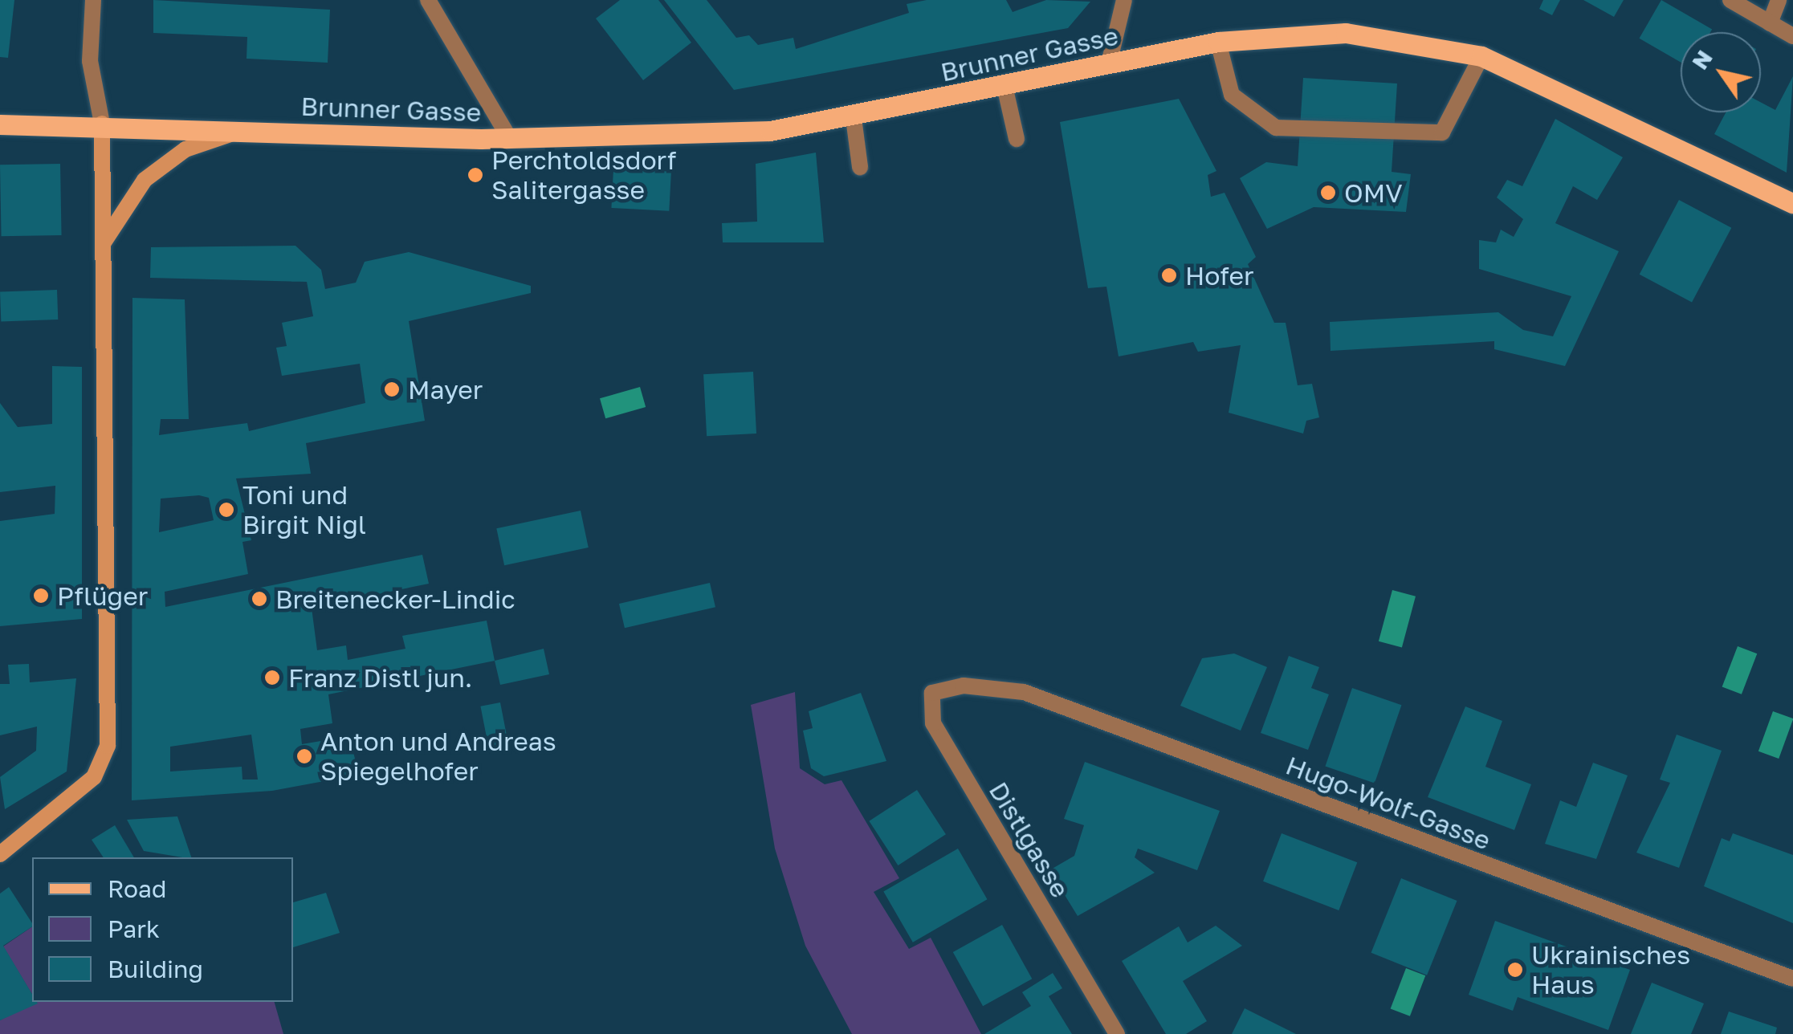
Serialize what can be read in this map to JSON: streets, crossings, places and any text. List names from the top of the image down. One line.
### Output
{"streets":{"main road":["Brunner Gasse"],"street":["Hugo-Wolf-Gasse","Distlgasse"]},"crossings":[["Hugo-Wolf-Gasse","Distlgasse"]],"places":["Perchtoldsdorf Salitergasse","OMV","Hofer","Mayer","Toni und Birgit Nigl","Pflüger","Breitenecker-Lindic","Franz Distl jun.","Anton und Andreas Spiegelhofer","Ukrainisches Haus"],"legend":["Road","Park","Building"],"north":"top left"}
